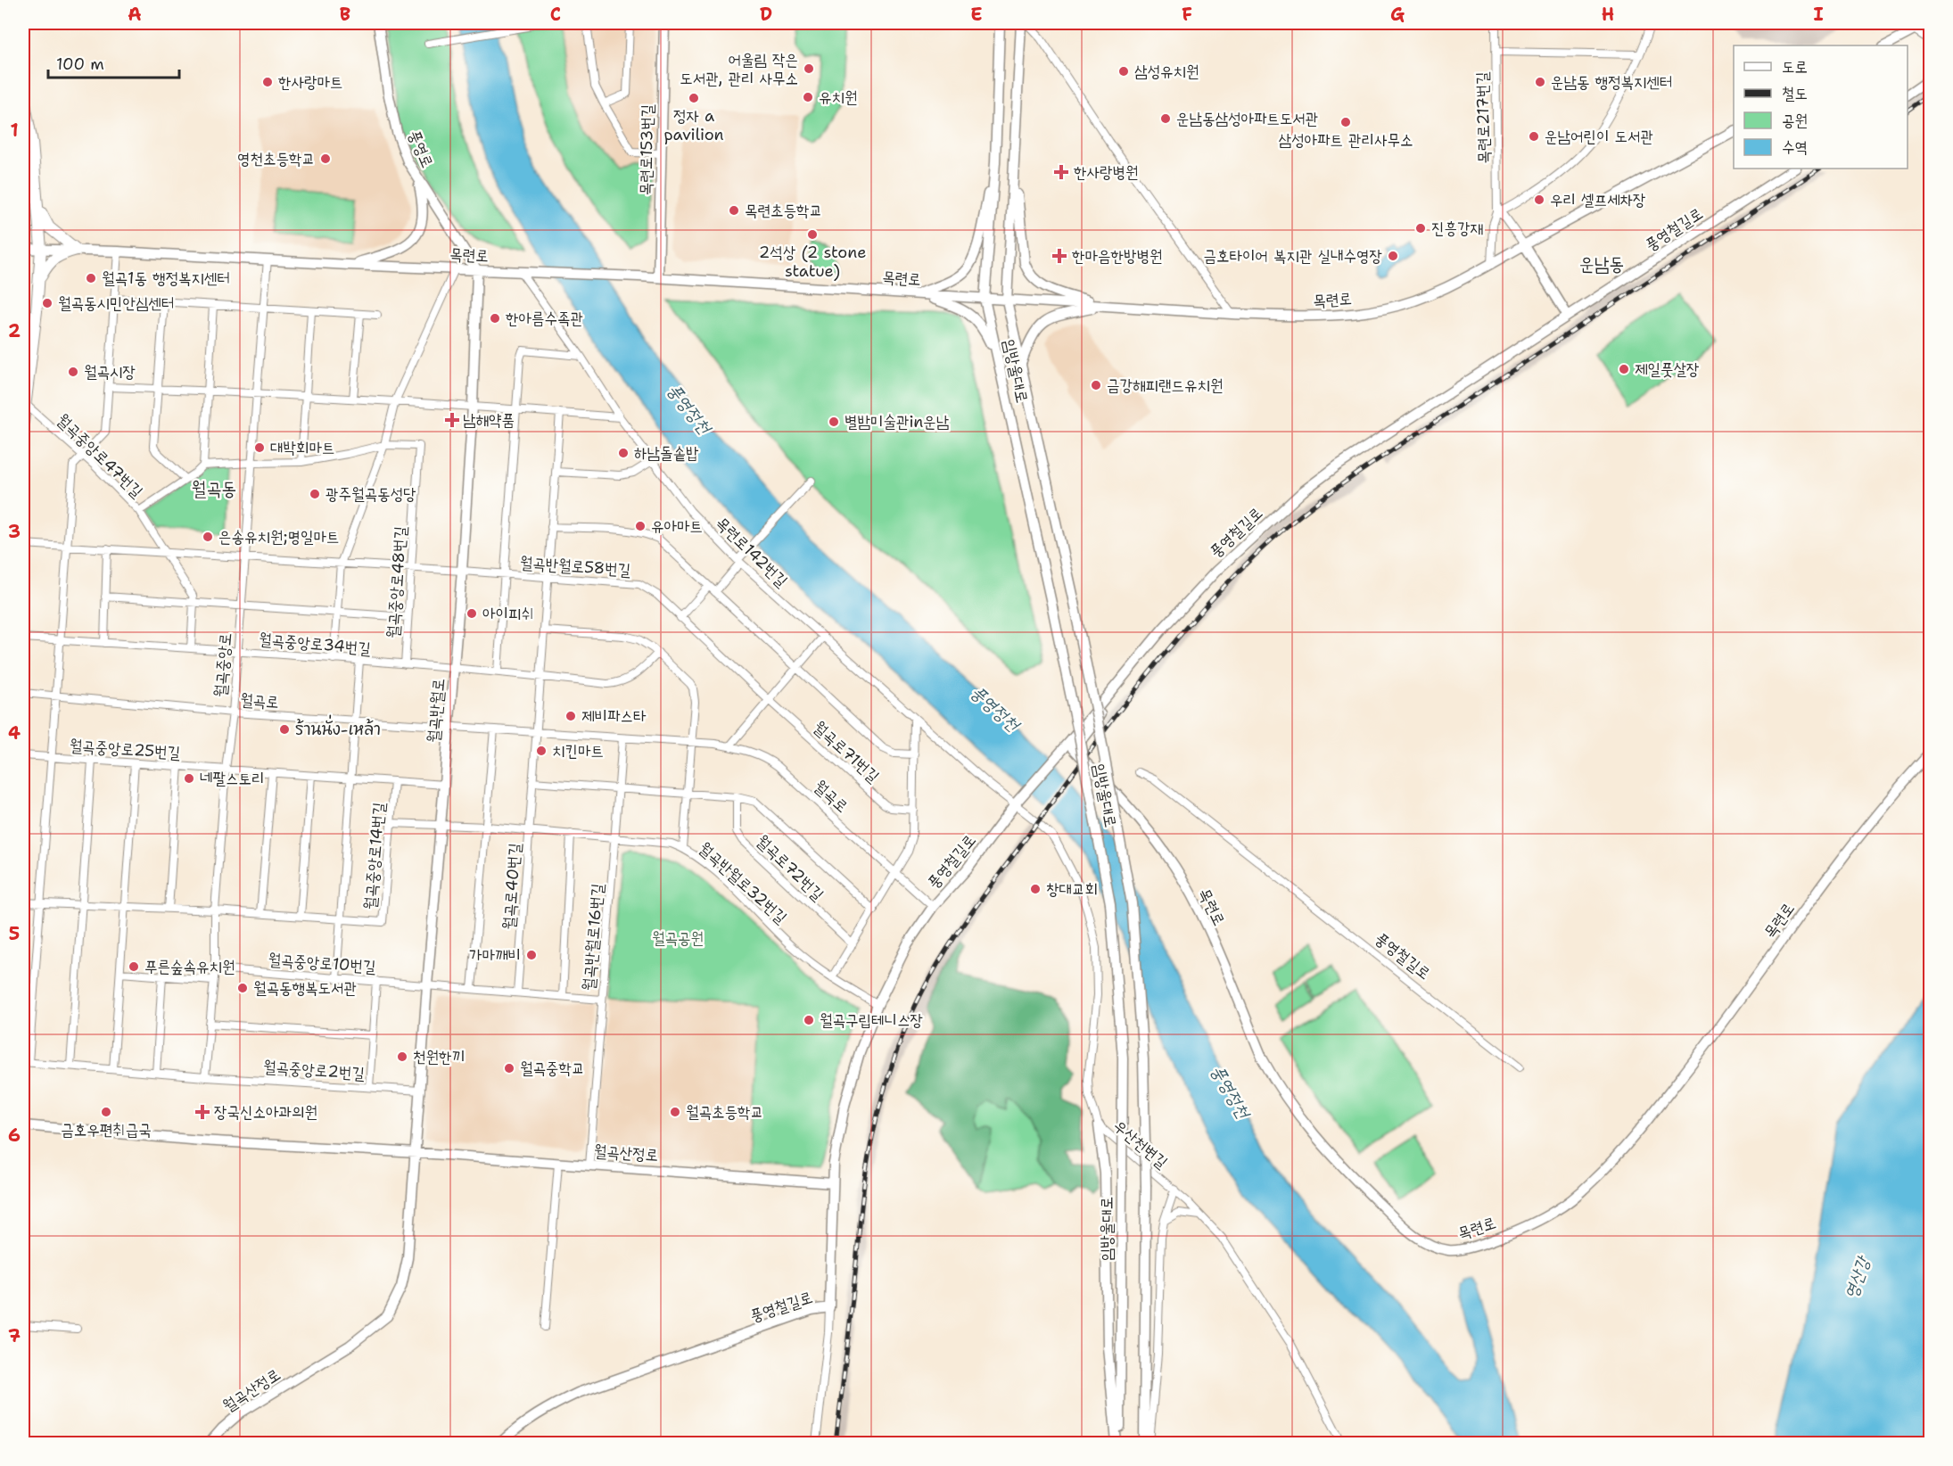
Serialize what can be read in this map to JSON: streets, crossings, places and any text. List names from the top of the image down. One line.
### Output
{"streets":{"main road":["풍영로","목련로153번길","풍영철길로","목련로","임방울대로","월곡반월로","월곡산정로"],"street":["목련로217번길","월곡중앙로47번길","목련로142번길","월곡반월로58번길","월곡중앙로48번길","월곡중앙로34번길","월곡중앙로","월곡로","월곡중앙로25번길","월곡로71번길","월곡중앙로14번길","월곡로72번길","월곡반월로32번길","월곡로40번길","월곡반월로16번길","월곡중앙로10번길","월곡중앙로2번길","우산천변길"]},"crossings":[["목련로217번길","목련로"],["풍영로","목련로"],["풍영로","월곡반월로"],["목련로153번길","목련로"],["풍영철길로","목련로"],["풍영철길로","목련로142번길"],["풍영철길로","월곡로"],["풍영철길로","월곡반월로32번길"],["풍영철길로","우산천변길"],["풍영철길로","월곡산정로"],["목련로","임방울대로"],["목련로","목련로142번길"],["목련로","월곡중앙로"],["목련로","월곡반월로"],["목련로142번길","월곡반월로58번길"],["목련로142번길","우산천변길"],["월곡반월로58번길","월곡중앙로48번길"],["월곡반월로58번길","월곡중앙로"],["월곡반월로58번길","월곡반월로"],["월곡반월로58번길","월곡로71번길"],["월곡반월로58번길","월곡로40번길"],["월곡중앙로48번길","월곡중앙로34번길"],["월곡중앙로48번길","월곡중앙로"],["월곡중앙로34번길","월곡중앙로"],["월곡중앙로34번길","월곡반월로"],["월곡중앙로34번길","월곡중앙로14번길"],["월곡중앙로34번길","월곡로40번길"],["월곡중앙로","월곡로"],["월곡중앙로","월곡중앙로25번길"],["월곡중앙로","월곡중앙로14번길"],["월곡중앙로","월곡중앙로10번길"],["월곡중앙로","월곡중앙로2번길"],["월곡로","월곡반월로"],["월곡로","월곡중앙로14번길"],["월곡로","월곡로40번길"],["월곡로","월곡반월로16번길"],["월곡반월로","월곡중앙로25번길"],["월곡반월로","월곡반월로32번길"],["월곡반월로","월곡반월로16번길"],["월곡반월로","월곡중앙로10번길"],["월곡반월로","월곡중앙로2번길"],["월곡반월로","월곡산정로"],["월곡중앙로25번길","월곡중앙로14번길"],["월곡로71번길","월곡로40번길"],["월곡중앙로14번길","월곡반월로32번길"],["월곡반월로32번길","월곡로40번길"],["월곡반월로32번길","월곡반월로16번길"],["월곡로40번길","월곡반월로16번길"],["월곡반월로16번길","월곡중앙로10번길"]],"districts":["운남동","월곡동"],"water":["풍영정천","영산강"],"parks":["월곡공원"],"places":{"other":["어울림 작은 도서관, 관리 사무소","삼성유치원","한사랑마트","운남동 행정복지센터","유치원","정자 a pavilion","운남동삼성아파트도서관","삼성아파트 관리사무소","운남어린이 도서관","영천초등학교","우리 셀프세차장","목련초등학교","진흥강재","2석상 (2 stone statue)","금호타이어 복지관 실내수영장","월곡1동 행정복지센터","월곡동시민안심센터","한아름수족관","제일풋살장","월곡시장","금강해피랜드유치원","별밤미술관in운남","대박회마트","하남돌솥밥","광주월곡동성당","유아마트","은송유치원;명일마트","아이피쉬","제비파스타","ร้านนั่ง-เหล้า","치킨마트","네팔스토리","창대교회","가마깨비","푸른숲속유치원","월곡동행복도서관","월곡구립테니스장","천원한끼","월곡중학교","금호우편취급국","월곡초등학교"],"health":["한사랑병원","한마음한방병원","남해약품","장국신소아과의원"]},"legend":["도로","철도","공원","수역"],"scale_bar":"100 m","grid":{"columns":["A","B","C","D","E","F","G","H","I"],"rows":["1","2","3","4","5","6","7"]}}
